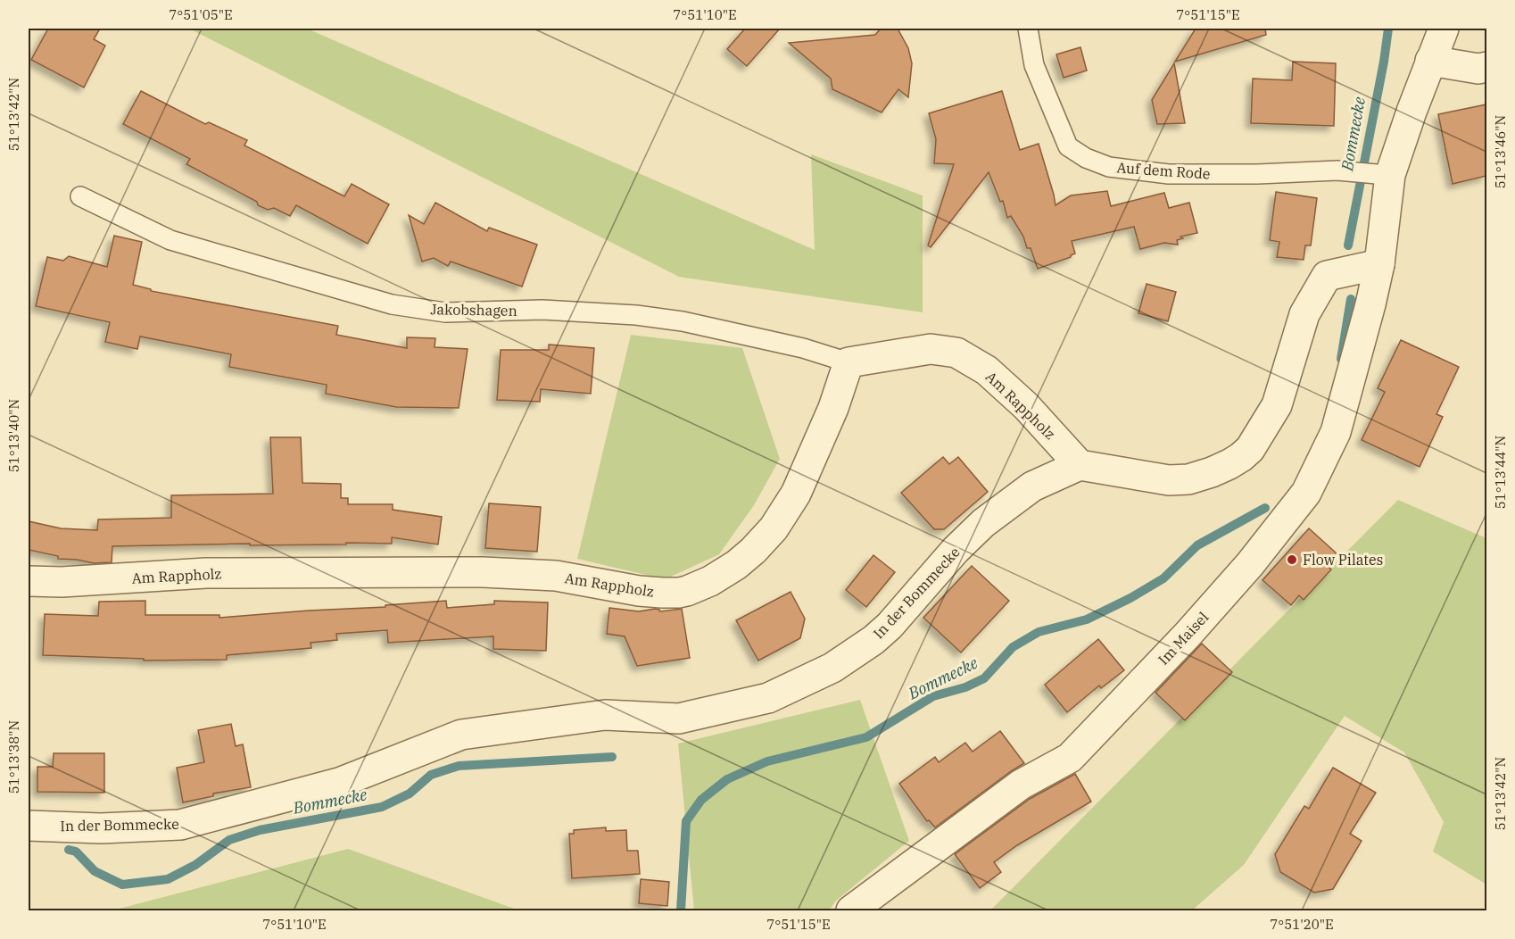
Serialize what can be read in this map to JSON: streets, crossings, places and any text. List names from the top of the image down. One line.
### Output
{"streets":{"street":["Am Rappholz","In der Bommecke","Im Maisel"],"lane":["Auf dem Rode","Jakobshagen"]},"crossings":[["Jakobshagen","Am Rappholz"],["Am Rappholz","In der Bommecke"]],"water":["Bommecke"],"places":["Flow Pilates"],"coordinates":["7°51'05\"E","7°51'10\"E","7°51'15\"E","51°13'42\"N","51°13'46\"N","51°13'40\"N","51°13'44\"N","51°13'38\"N","7°51'20\"E"]}
